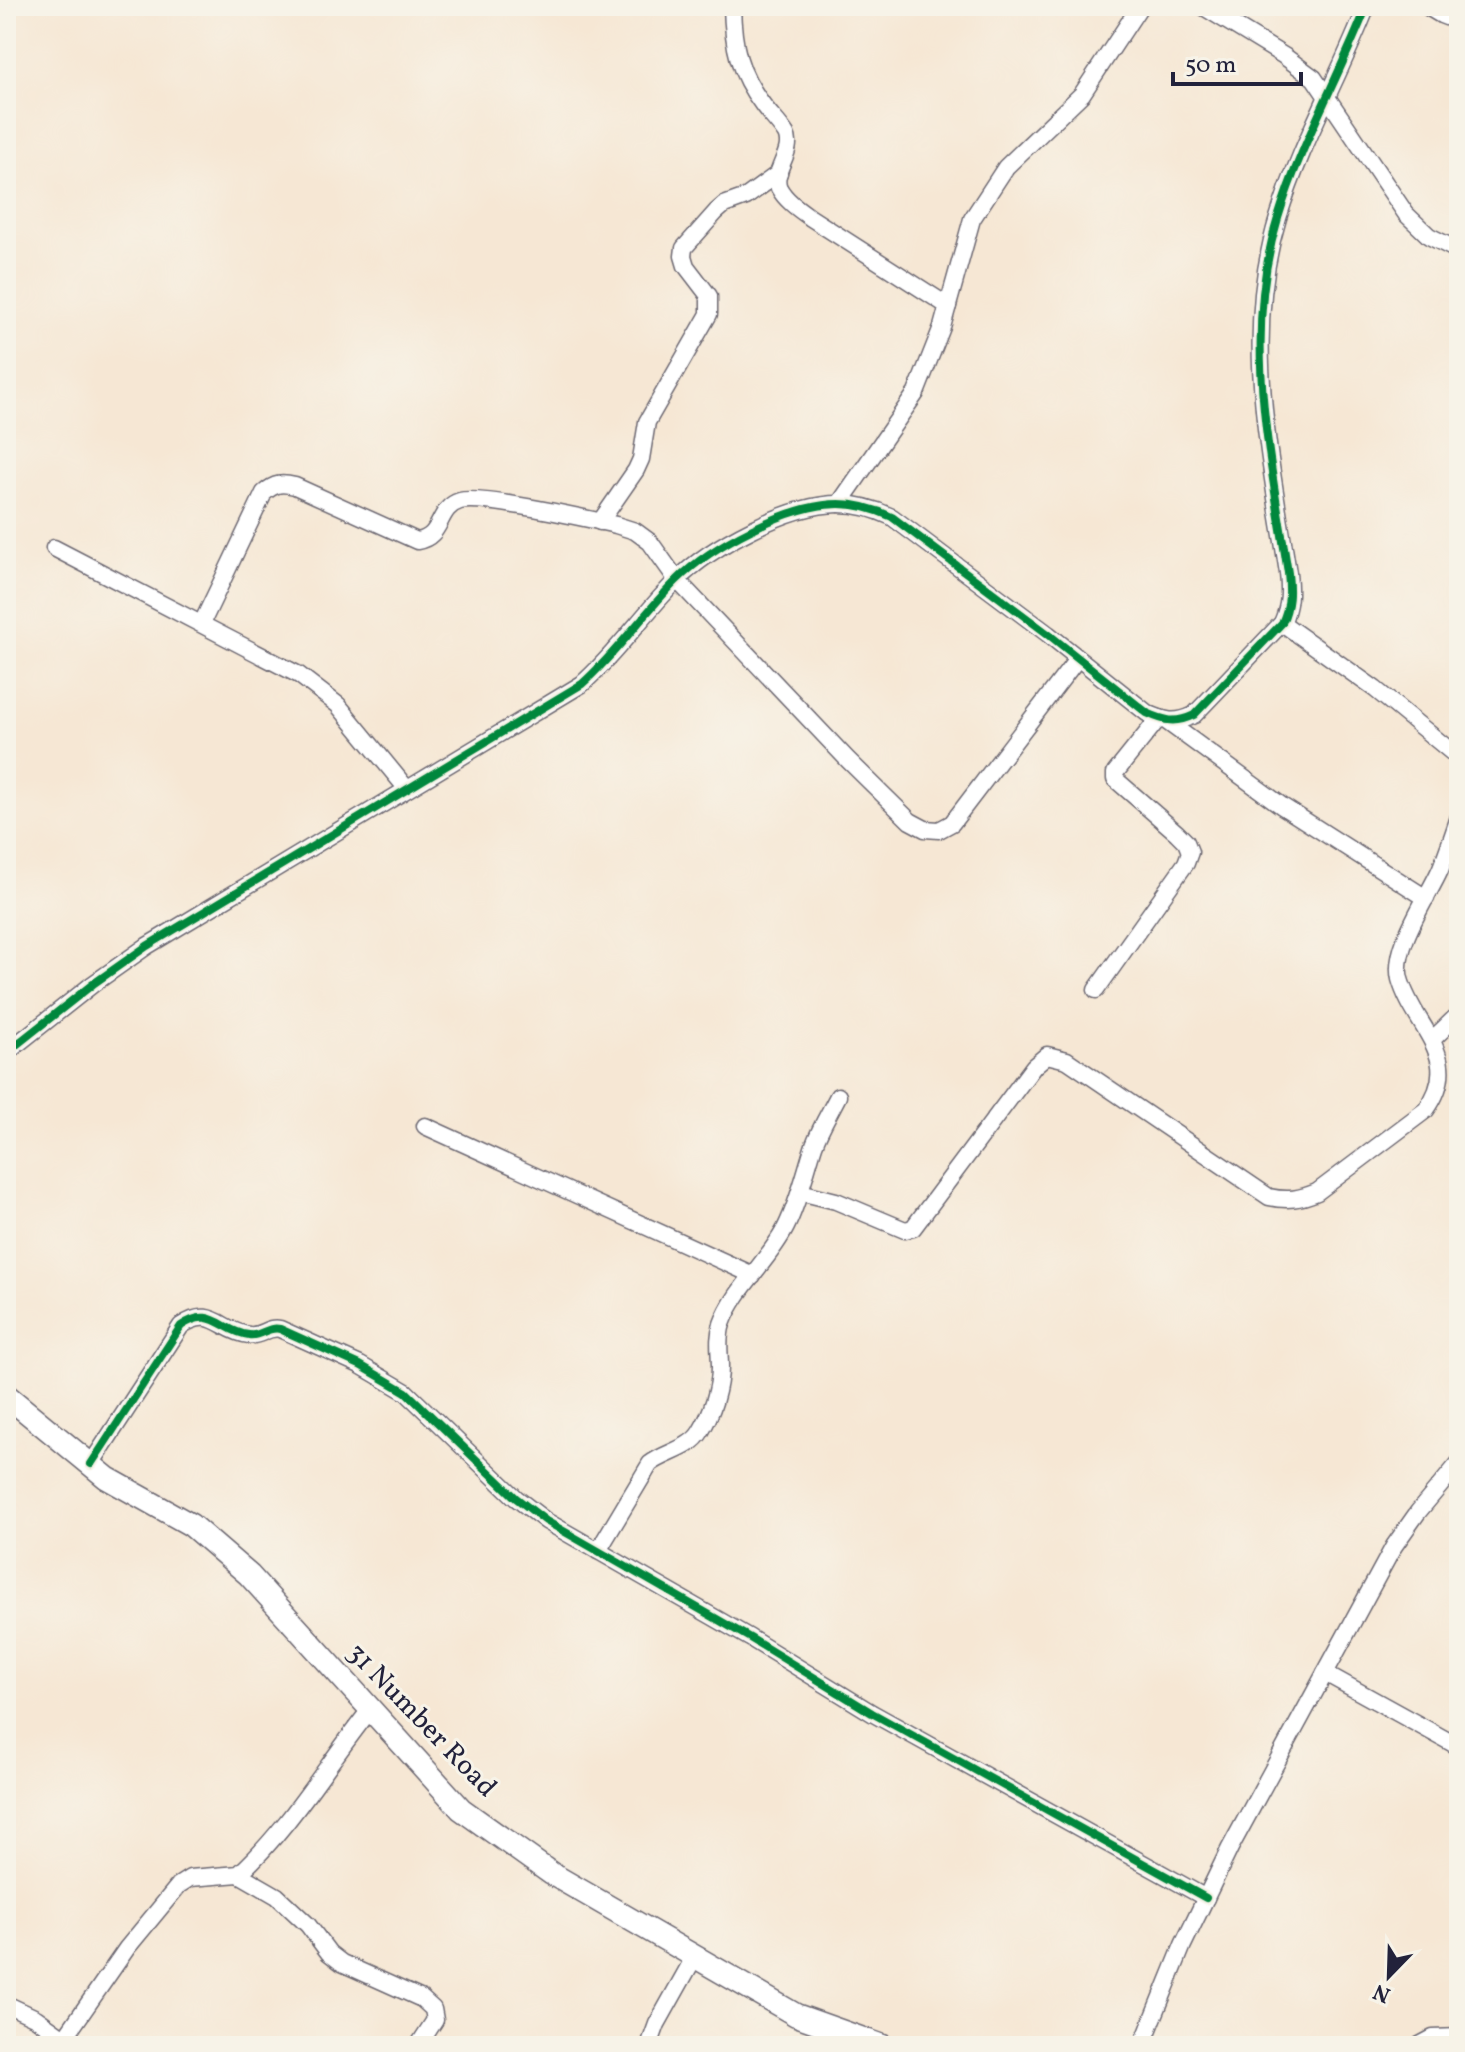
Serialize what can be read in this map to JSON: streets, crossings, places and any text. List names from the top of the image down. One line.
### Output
{"streets":{"main road":["31 Number Road"]},"scale_bar":"50 m","north":"bottom left"}
